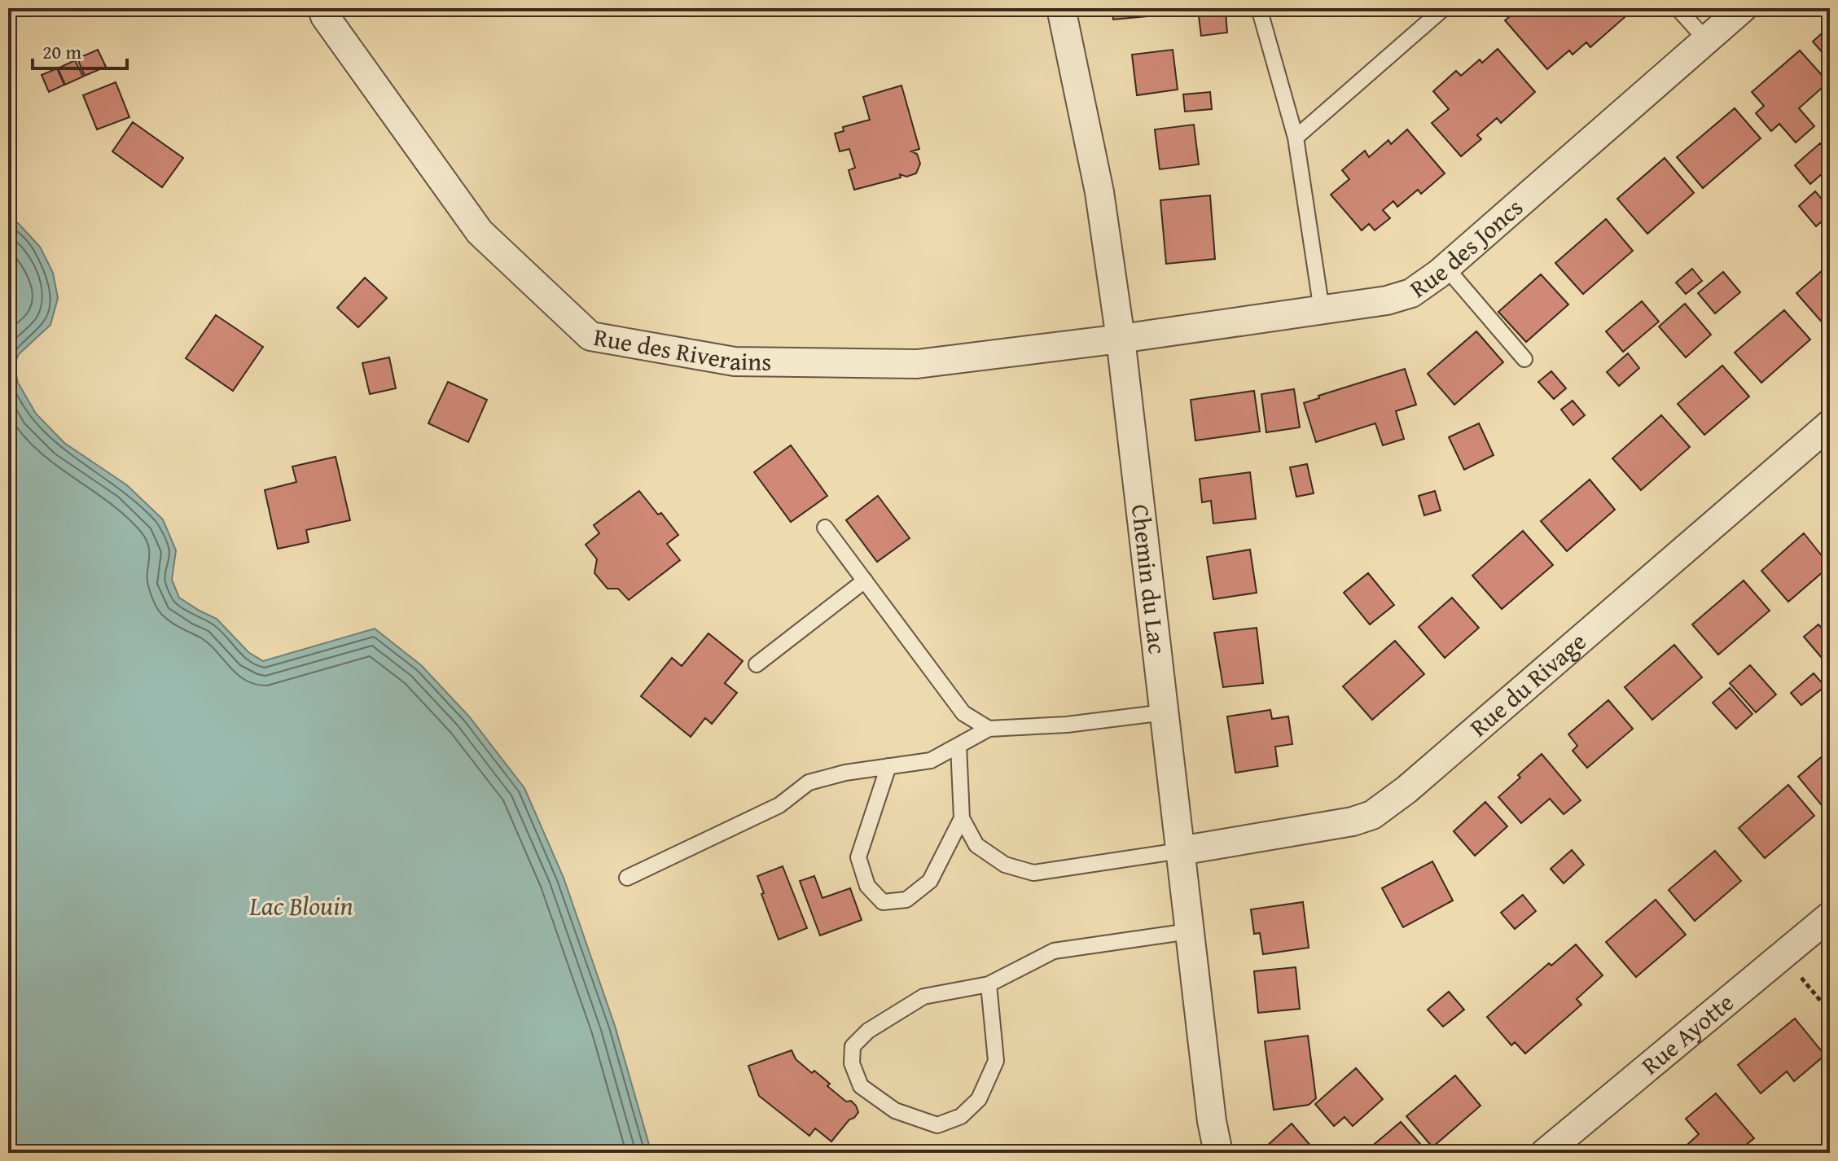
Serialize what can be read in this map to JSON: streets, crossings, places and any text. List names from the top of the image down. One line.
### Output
{"streets":{"street":["Rue des Joncs","Rue des Riverains","Chemin du Lac","Rue du Rivage","Rue Ayotte"]},"crossings":[["Rue des Joncs","Rue des Riverains"],["Rue des Joncs","Chemin du Lac"],["Rue des Riverains","Chemin du Lac"],["Chemin du Lac","Rue du Rivage"]],"water":["Lac Blouin"],"scale_bar":"20 m"}
